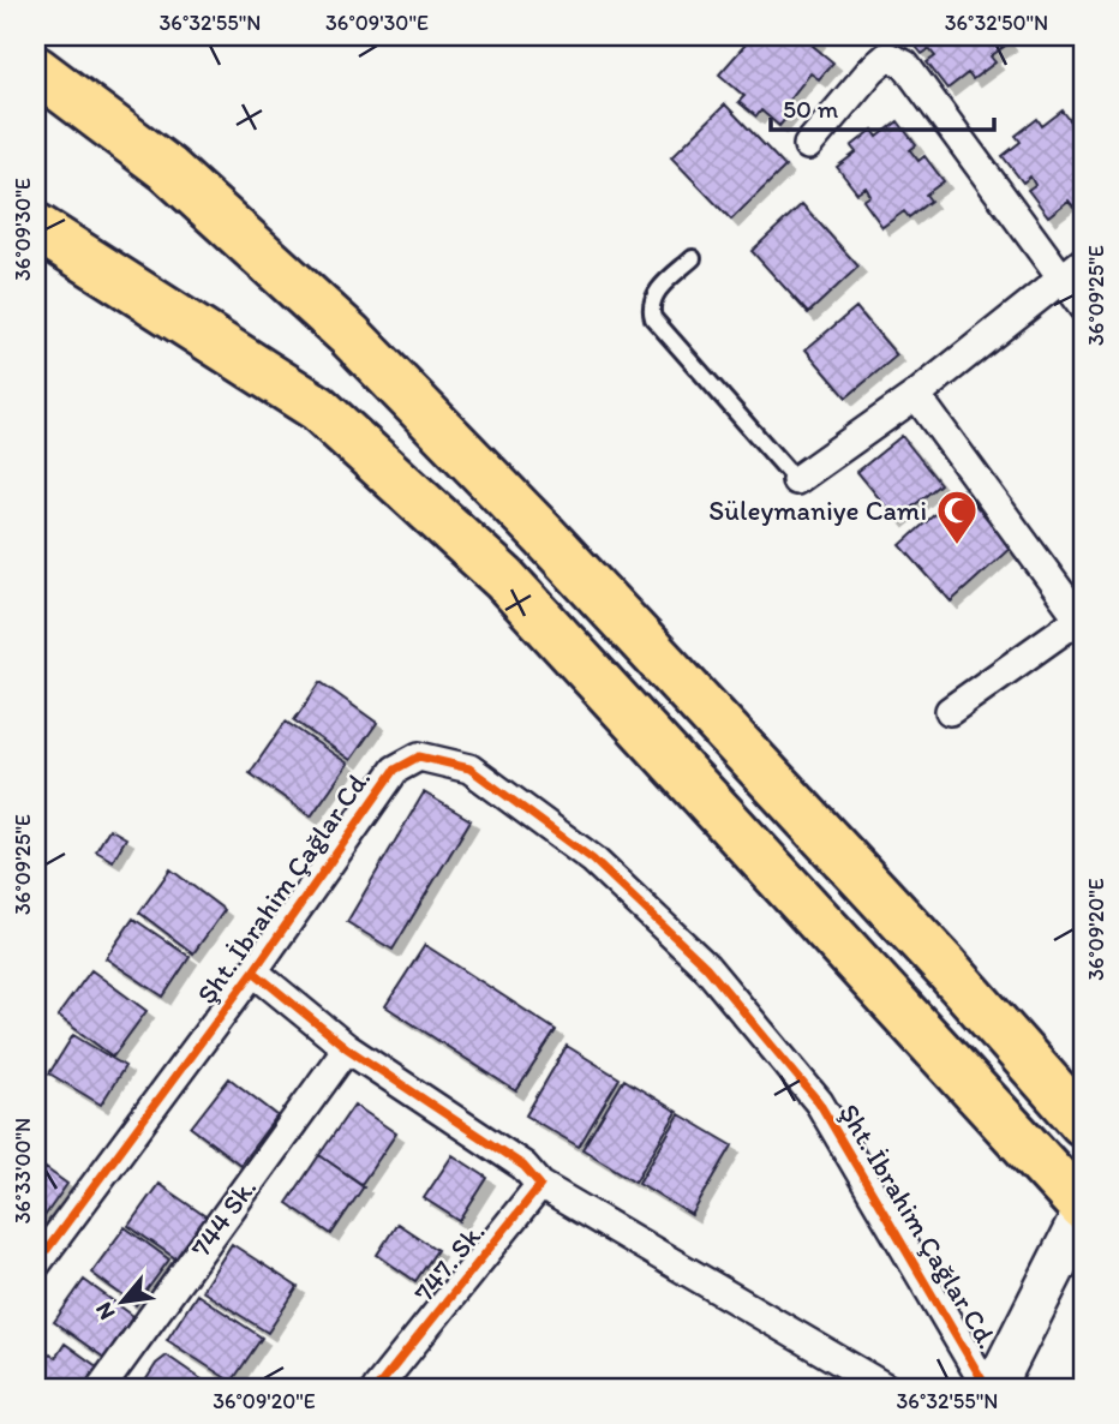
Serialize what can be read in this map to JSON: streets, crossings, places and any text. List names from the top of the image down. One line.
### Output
{"streets":{"street":["Şht. İbrahim Çağlar Cd.","744 Sk.","747. Sk."]},"places":{"mosque":["Süleymaniye Cami"]},"scale_bar":"50 m","north":"bottom left","coordinates":["36°32'55\"N","36°09'30\"E","36°32'50\"N","36°09'25\"E","36°09'20\"E","36°33'00\"N"]}
